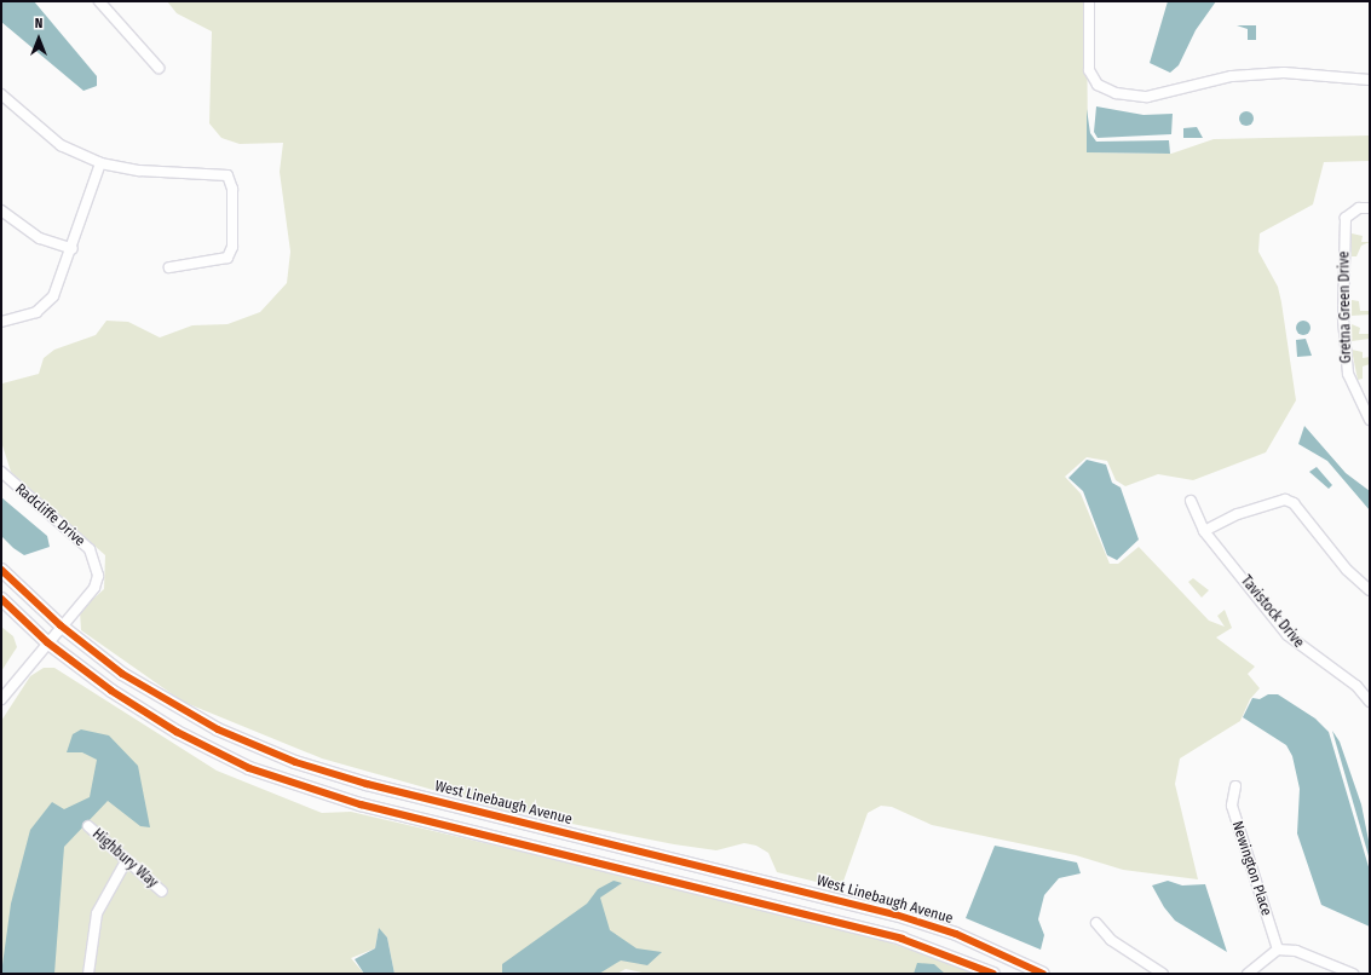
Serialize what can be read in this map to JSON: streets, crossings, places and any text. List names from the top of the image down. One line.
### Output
{"streets":{"main road":["West Linebaugh Avenue"],"street":["Gretna Green Drive","Radcliffe Drive","Tavistock Drive","Highbury Way","Newington Place"]},"crossings":[["Radcliffe Drive","West Linebaugh Avenue"]],"north":"top"}
